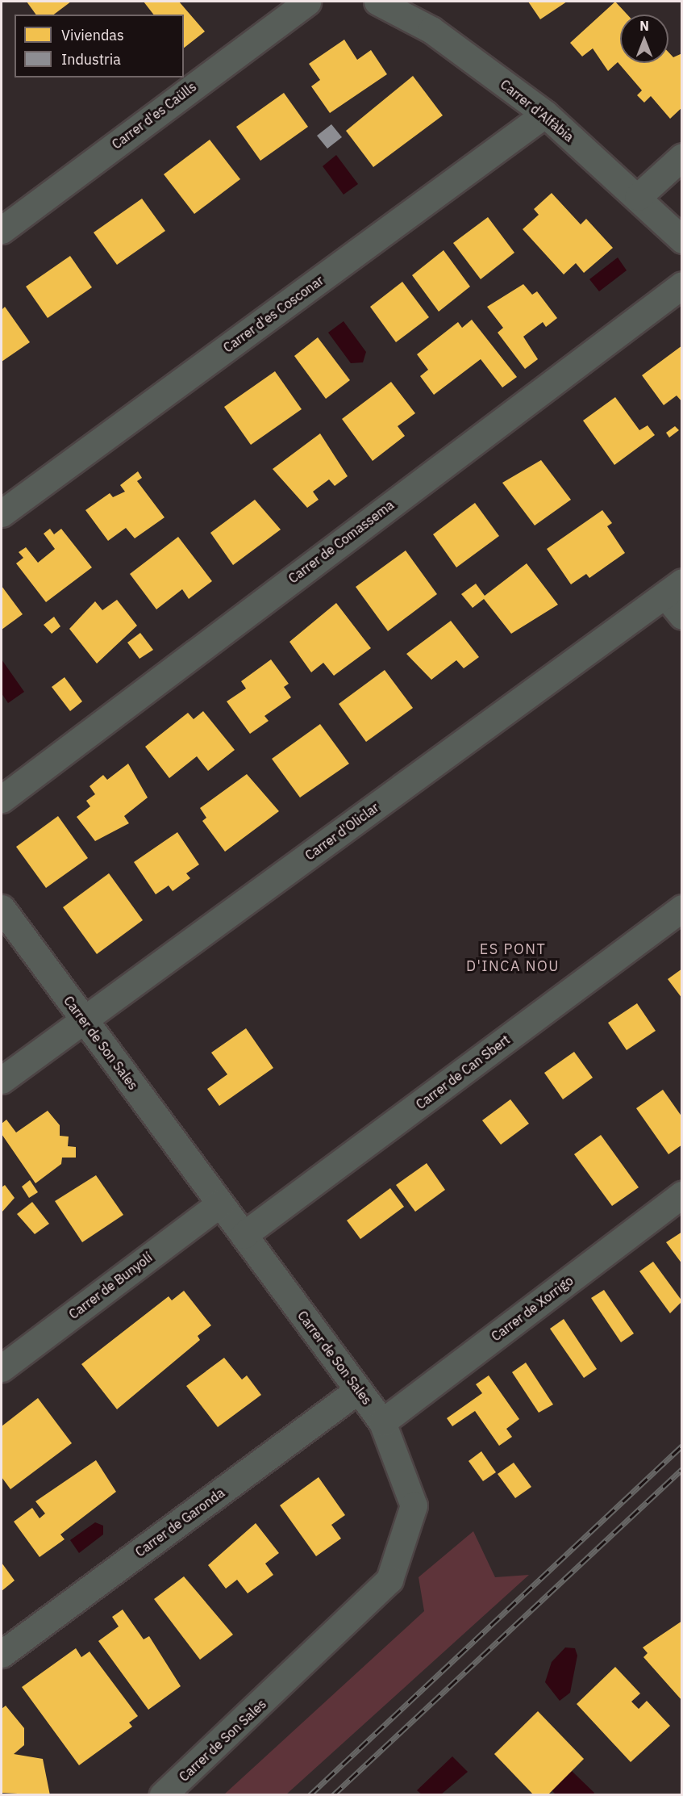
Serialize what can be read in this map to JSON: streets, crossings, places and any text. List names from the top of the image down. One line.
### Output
{"streets":{"street":["Carrer d'Alfàbia","Carrer d'es Caülls","Carrer d'es Cosconar","Carrer de Comassema","Carrer d'Oliclar","Carrer de Son Sales","Carrer de Can Sbert","Carrer de Bunyolí","Carrer de Xorrigo","Carrer de Garonda"]},"crossings":[["Carrer d'Alfàbia","Carrer d'es Cosconar"],["Carrer d'Oliclar","Carrer de Son Sales"],["Carrer de Son Sales","Carrer de Can Sbert"],["Carrer de Son Sales","Carrer de Bunyolí"],["Carrer de Son Sales","Carrer de Xorrigo"],["Carrer de Son Sales","Carrer de Garonda"]],"districts":["ES PONT D'INCA NOU"],"legend":["Viviendas","Industria"],"north":"top"}
